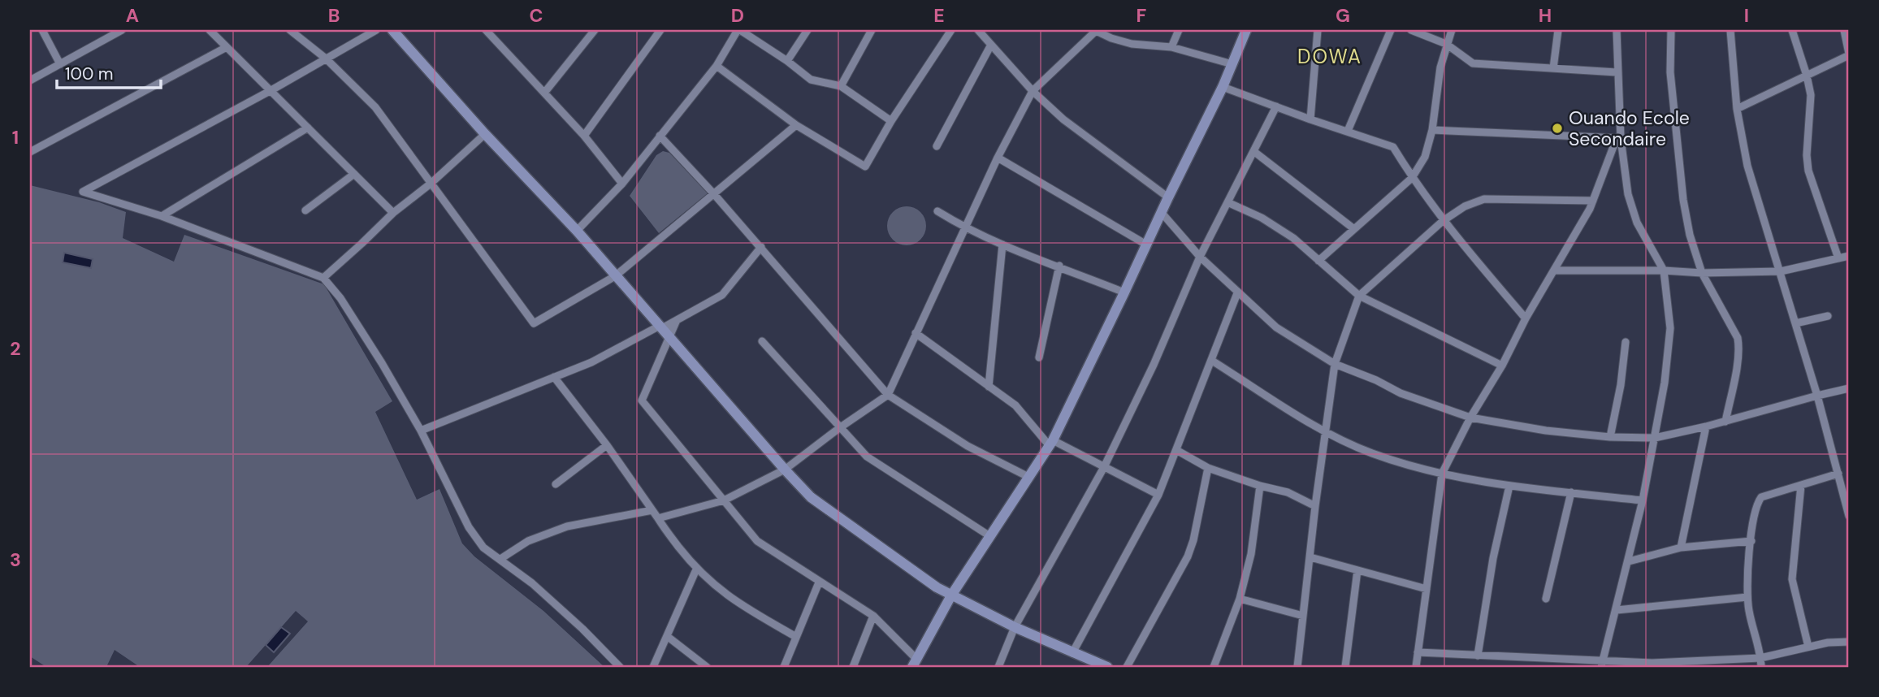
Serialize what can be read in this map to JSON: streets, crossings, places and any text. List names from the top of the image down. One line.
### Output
{"districts":["DOWA"],"places":["Ouando Ecole Secondaire"],"scale_bar":"100 m","grid":{"columns":["A","B","C","D","E","F","G","H","I"],"rows":["1","2","3"]}}
